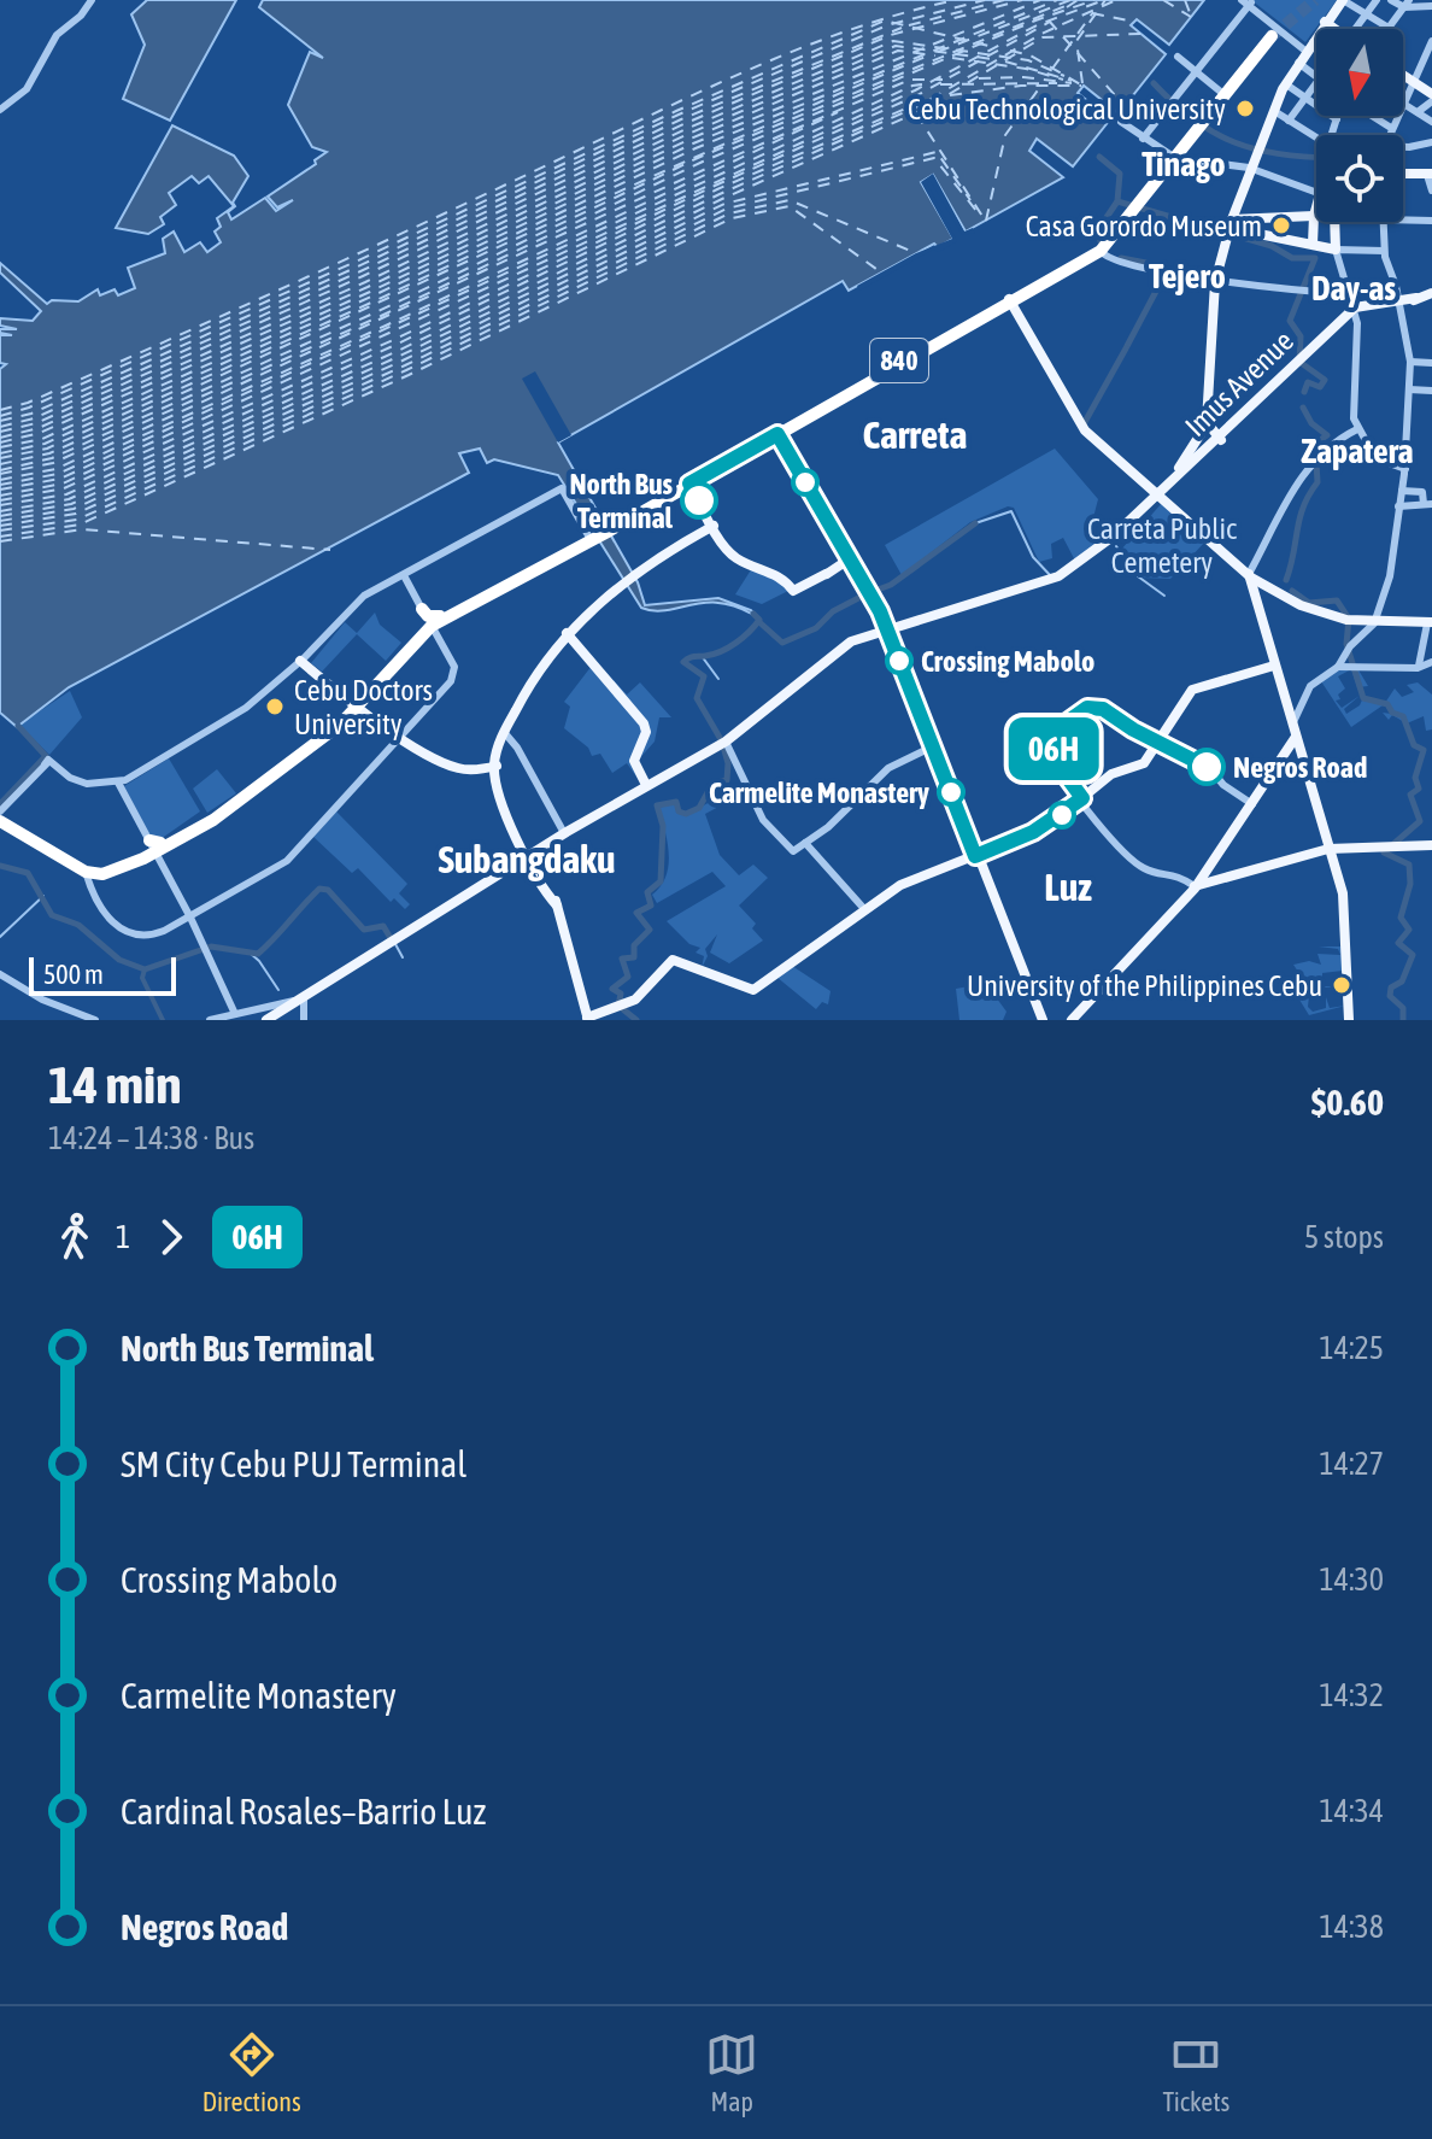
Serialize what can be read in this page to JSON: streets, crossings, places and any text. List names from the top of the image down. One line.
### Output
{"streets":{"highway":["840"],"main road":["Imus Avenue"]},"districts":["Tinago","Tejero","Day-as","Carreta","Zapatera","Subangdaku","Luz"],"parks":["Carreta Public Cemetery"],"places":["Cebu Technological University","Casa Gorordo Museum","North Bus Terminal","Crossing Mabolo","Cebu Doctors University","Negros Road","Carmelite Monastery","University of the Philippines Cebu"],"lines":["bus line 06H"],"scale_bar":"500 m","north":"bottom","page":{"on_map":"06H","scale":"500 m","heading":["14 min","14:24 – 14:38 · Bus","$0.60"],"legs":["1","06H","5 stops"],"list":[{"name":"North Bus Terminal","value":"14:25"},{"name":"SM City Cebu PUJ Terminal","value":"14:27"},{"name":"Crossing Mabolo","value":"14:30"},{"name":"Carmelite Monastery","value":"14:32"},{"name":"Cardinal Rosales–Barrio Luz","value":"14:34"},{"name":"Negros Road","value":"14:38"}],"tabs":["Directions","Map","Tickets"]}}
